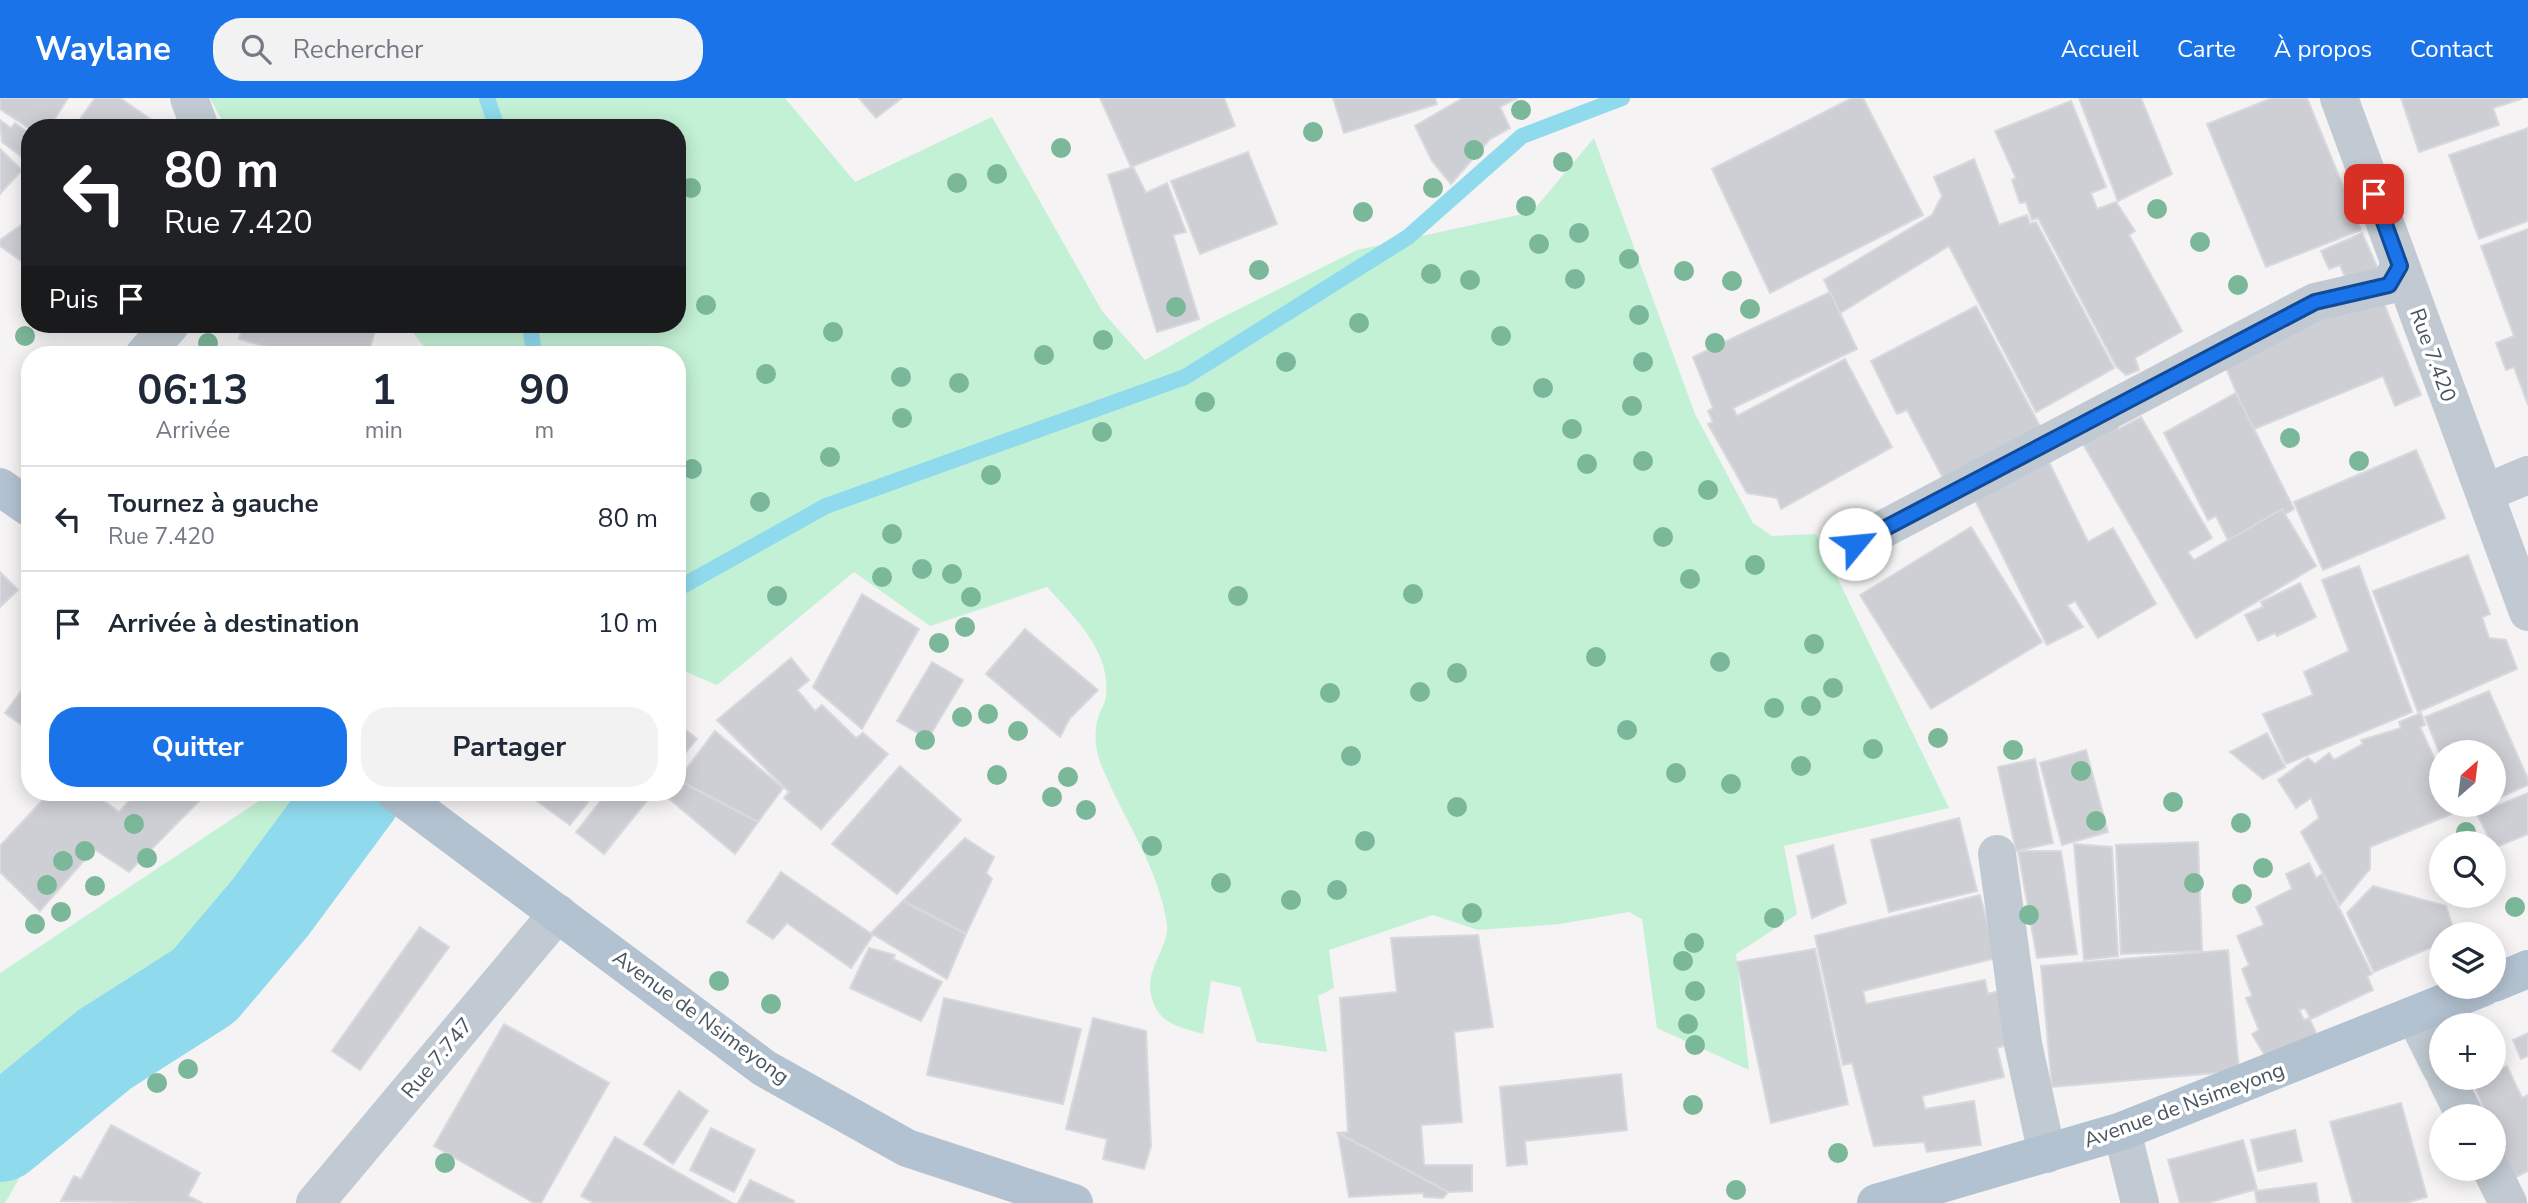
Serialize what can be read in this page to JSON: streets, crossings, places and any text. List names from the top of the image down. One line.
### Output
{"streets":{"main road":["Avenue de Nsimeyong"],"street":["Rue 7.420","Rue 7.747"]},"crossings":[["Avenue de Nsimeyong","Rue 7.747"]],"north":"top right","page":{"header":"Waylane","search":"Rechercher","nav":["Accueil","Carte","À propos","Contact"],"turn":["80 m","Rue 7.420"],"then":"Puis","eta":["06:13","Arrivée","1","min","90","m"],"list":[{"name":"Tournez à gauche","note":"Rue 7.420","value":"80 m"},{"name":"Arrivée à destination","value":"10 m"}],"buttons":["Quitter","Partager"],"map_buttons":["+","−"]}}
